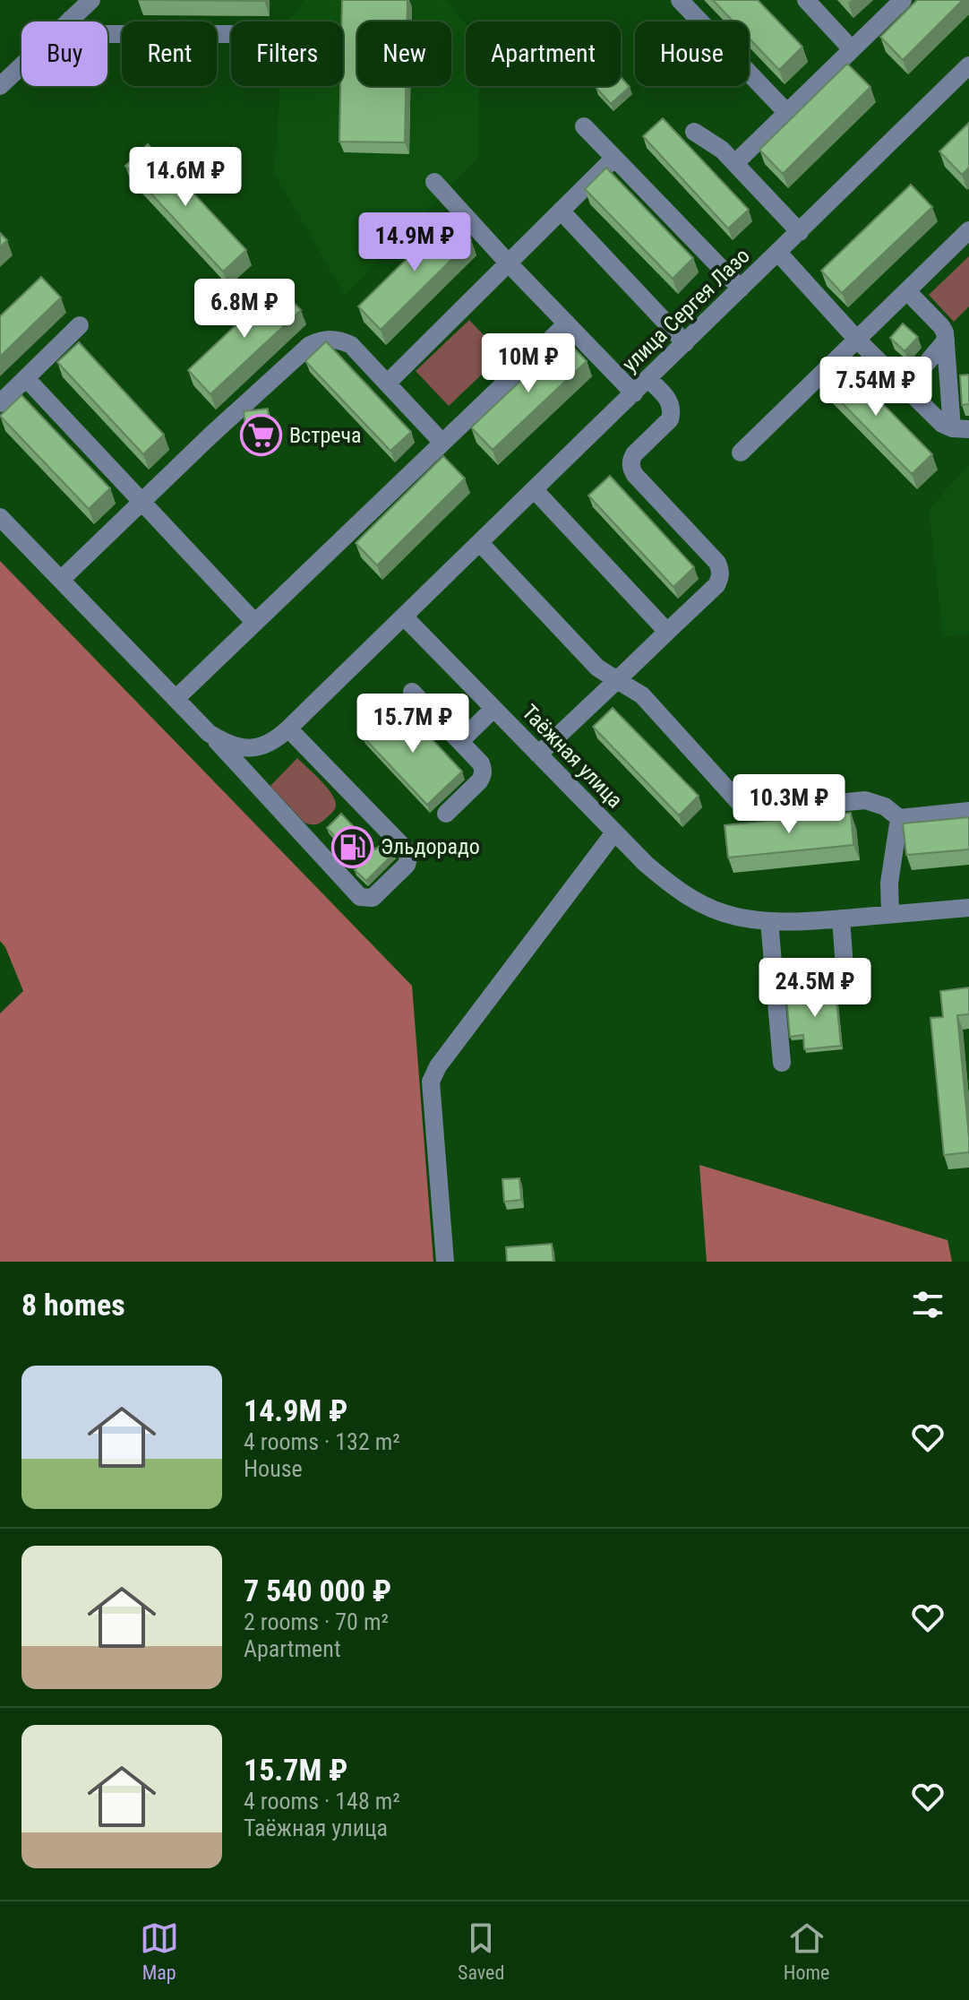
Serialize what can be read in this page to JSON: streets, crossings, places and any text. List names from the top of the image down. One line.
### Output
{"streets":{"street":["улица Сергея Лазо","Таёжная улица"]},"crossings":[["улица Сергея Лазо","Таёжная улица"]],"places":{"supermarket":["Встреча"],"fuel station":["Эльдорадо"]},"page":{"chip":["Buy","Rent","Filters","New","Apartment","House"],"price":["14.6M ₽","14.9M ₽","6.8M ₽","10M ₽","7.54M ₽","15.7M ₽","10.3M ₽","24.5M ₽"],"heading":"8 homes","list":[{"name":"14.9M ₽","note":"4 rooms · 132 m² · House"},{"name":"7 540 000 ₽","note":"2 rooms · 70 m² · Apartment"},{"name":"15.7M ₽","note":"4 rooms · 148 m² · Таёжная улица"}],"tabs":["Map","Saved","Home"]}}
